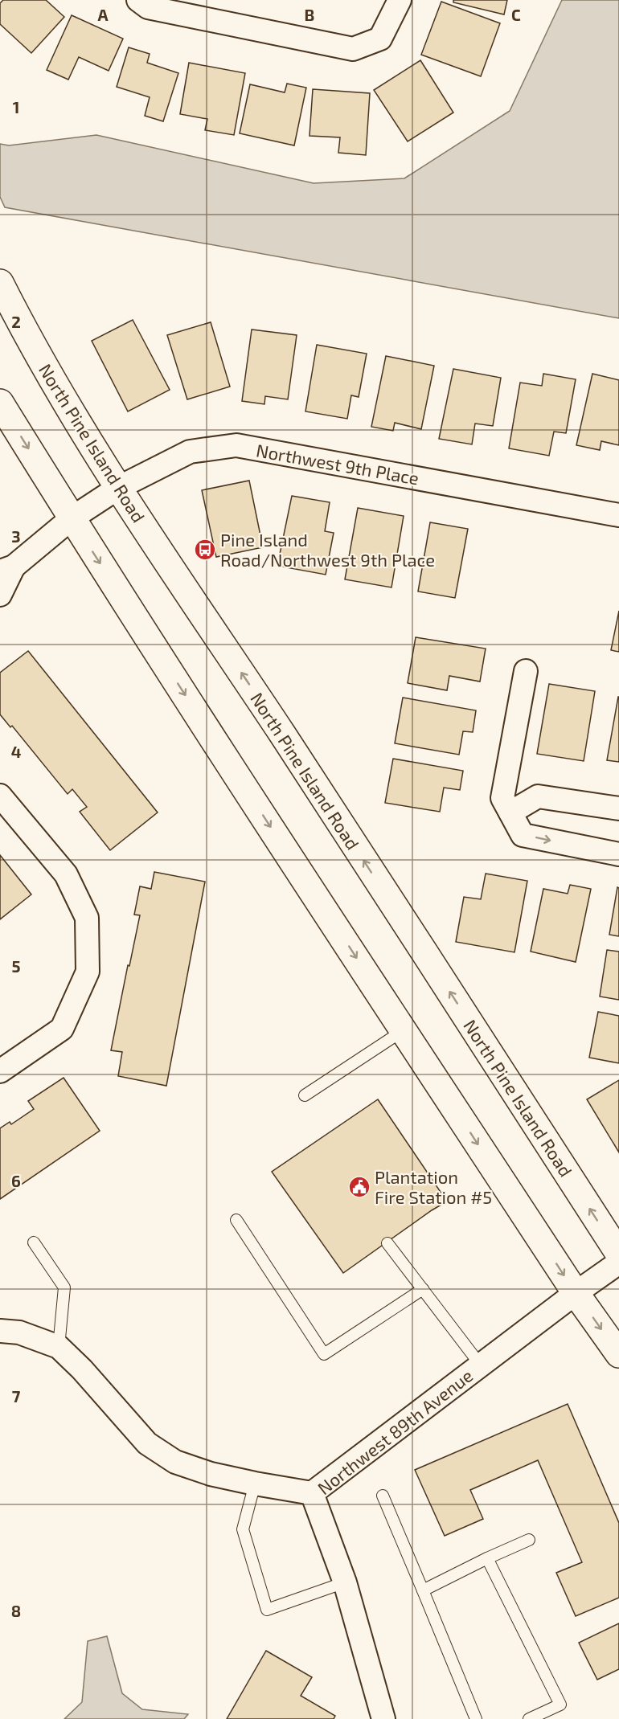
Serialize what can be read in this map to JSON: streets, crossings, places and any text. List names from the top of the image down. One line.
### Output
{"streets":{"main road":["North Pine Island Road"],"street":["Northwest 9th Place","Northwest 89th Avenue"]},"crossings":[["North Pine Island Road","Northwest 9th Place"]],"places":{"bus stop":["Pine Island Road/Northwest 9th Place"],"public building":["Plantation Fire Station #5"]},"grid":{"columns":["A","B","C"],"rows":["1","2","3","4","5","6","7","8"]}}
